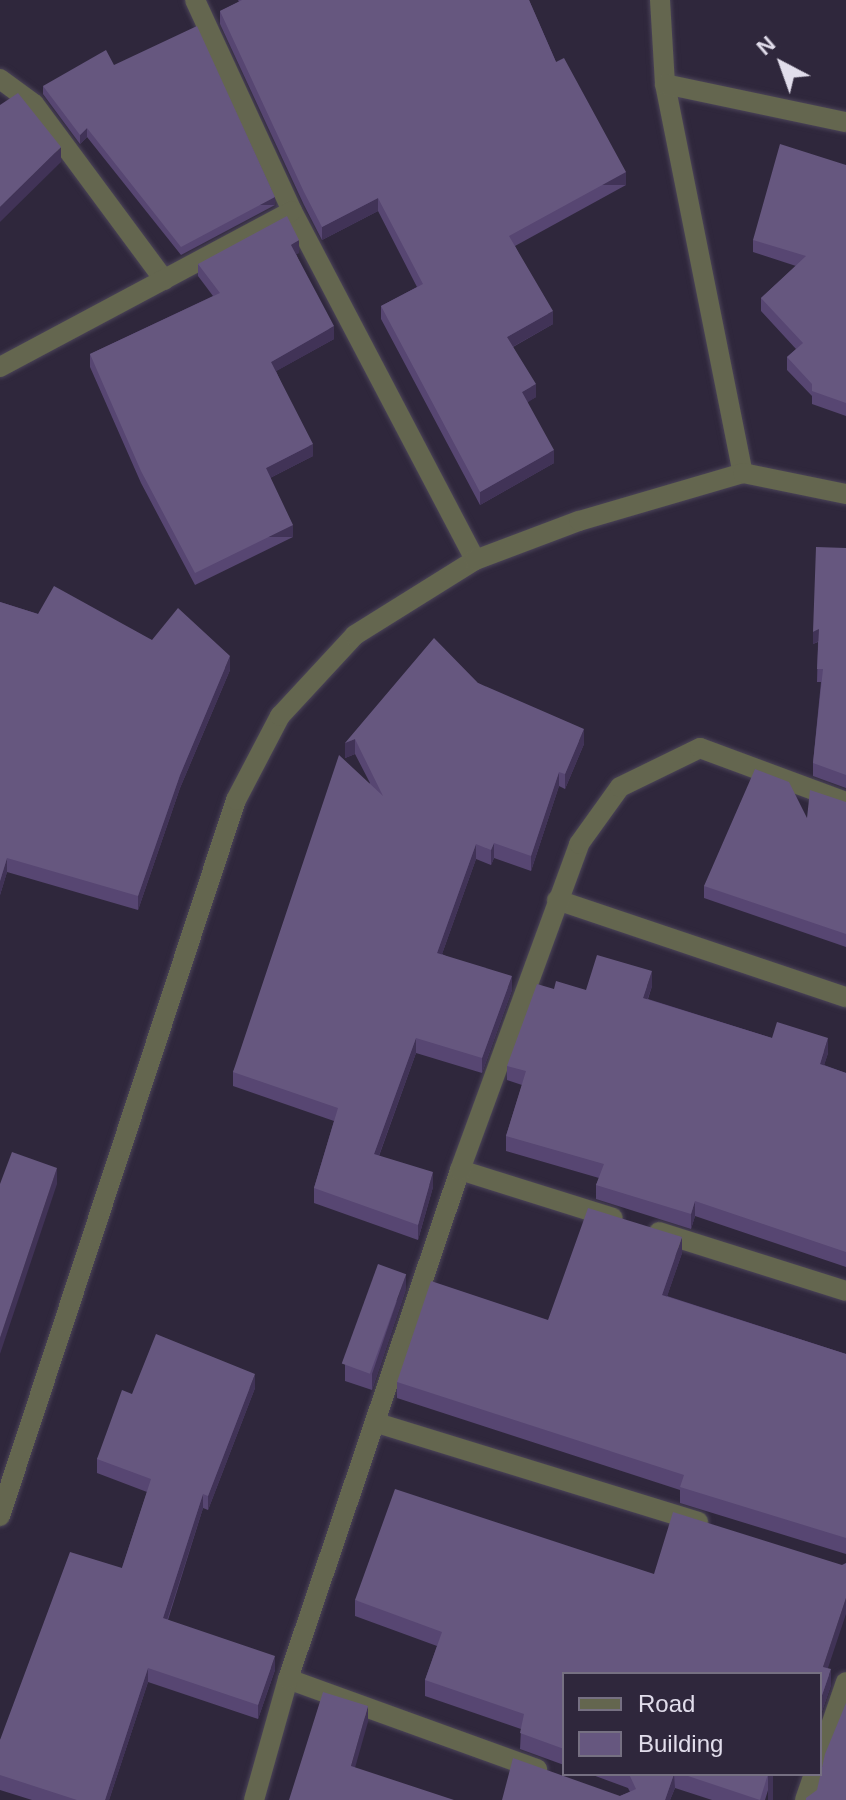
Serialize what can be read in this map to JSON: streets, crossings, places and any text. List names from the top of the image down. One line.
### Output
{"legend":["Road","Building"],"north":"top left"}
